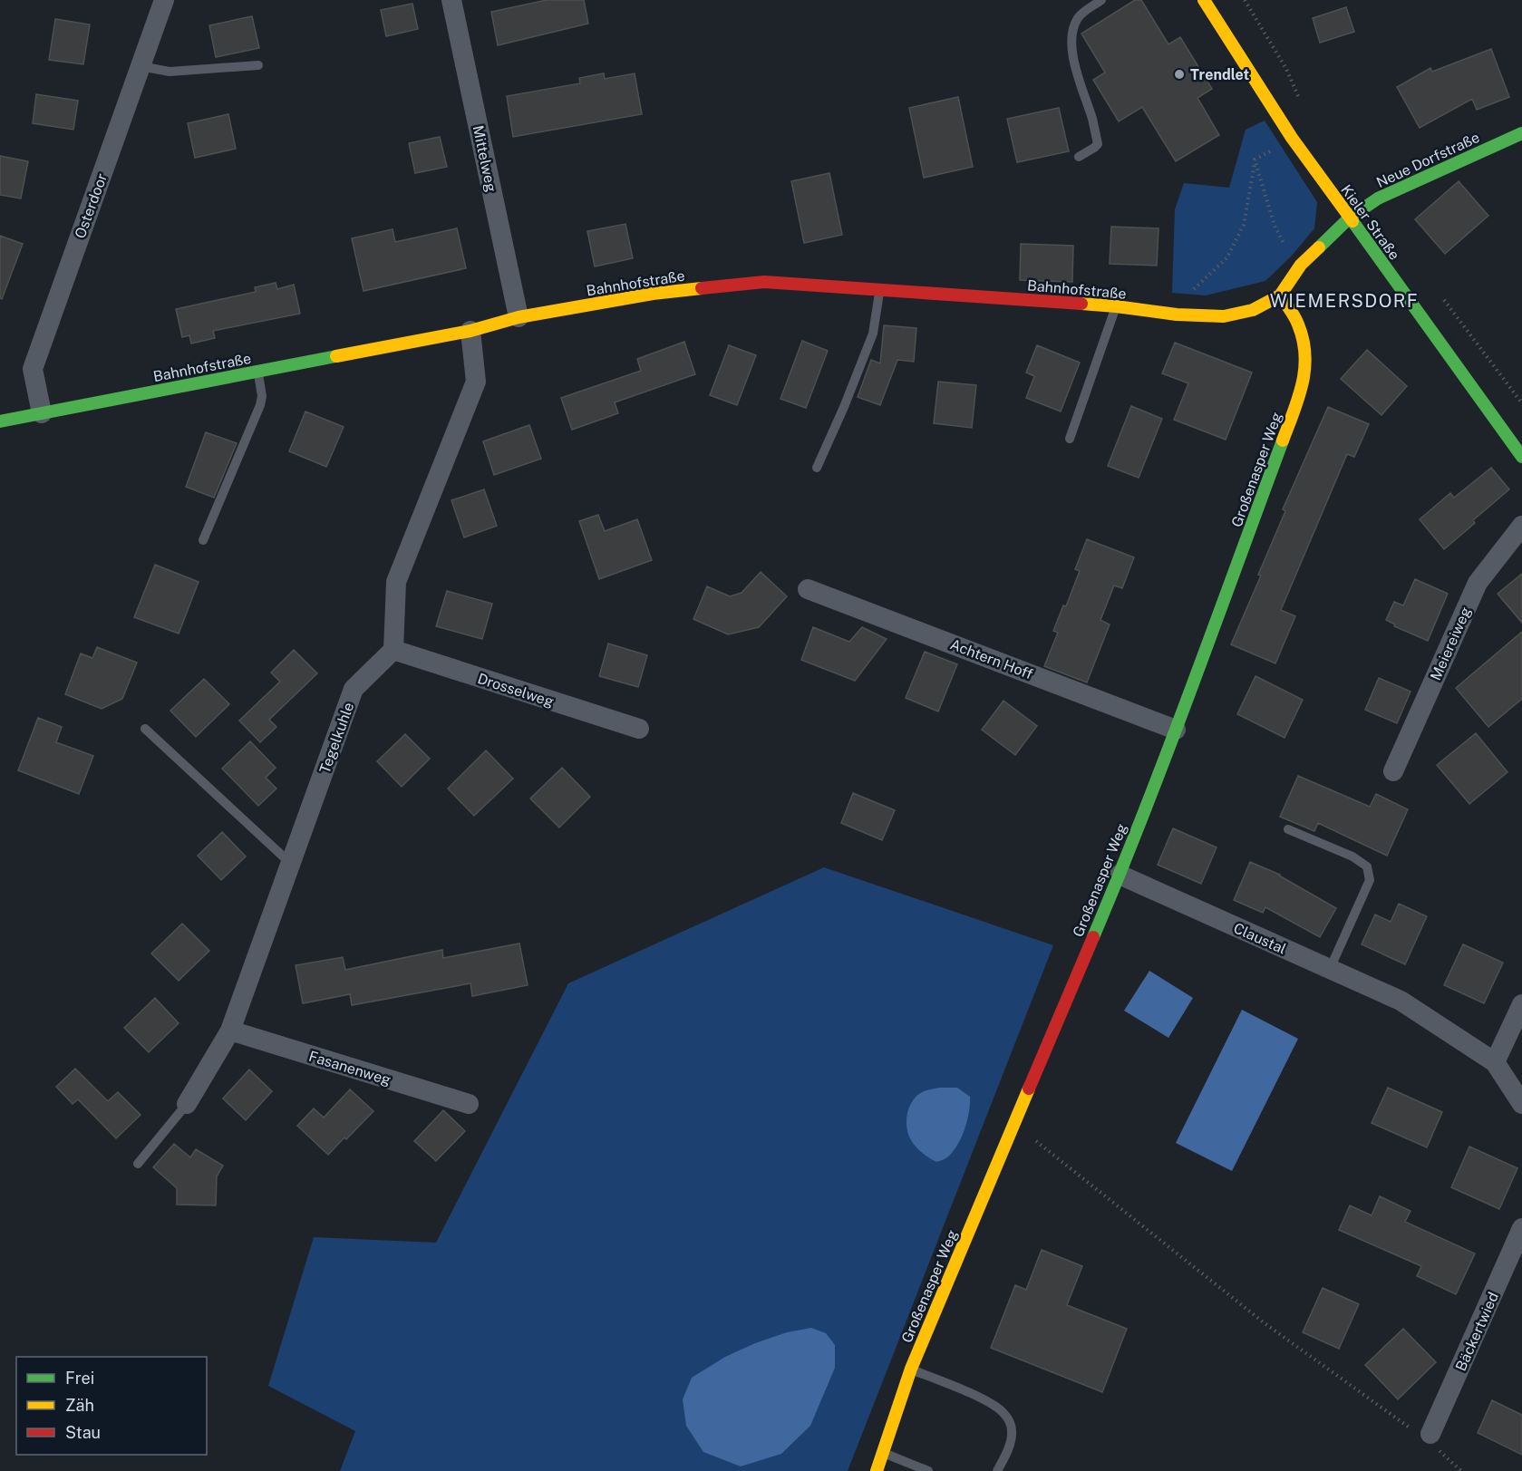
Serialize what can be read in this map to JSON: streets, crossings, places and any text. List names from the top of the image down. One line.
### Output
{"streets":{"street":["Mittelweg","Neue Dorfstraße","Osterdoor","Kieler Straße","Bahnhofstraße","Großenasper Weg","Meiereiweg","Achtern Hoff","Drosselweg","Tegelkuhle","Claustal","Fasanenweg","Bäckertwied"]},"crossings":[["Mittelweg","Bahnhofstraße"],["Neue Dorfstraße","Kieler Straße"],["Neue Dorfstraße","Bahnhofstraße"],["Neue Dorfstraße","Großenasper Weg"],["Osterdoor","Bahnhofstraße"],["Bahnhofstraße","Großenasper Weg"],["Großenasper Weg","Achtern Hoff"],["Großenasper Weg","Claustal"],["Drosselweg","Tegelkuhle"],["Tegelkuhle","Fasanenweg"]],"districts":["WIEMERSDORF"],"places":["Trendlet"],"legend":["Frei","Zäh","Stau"]}
